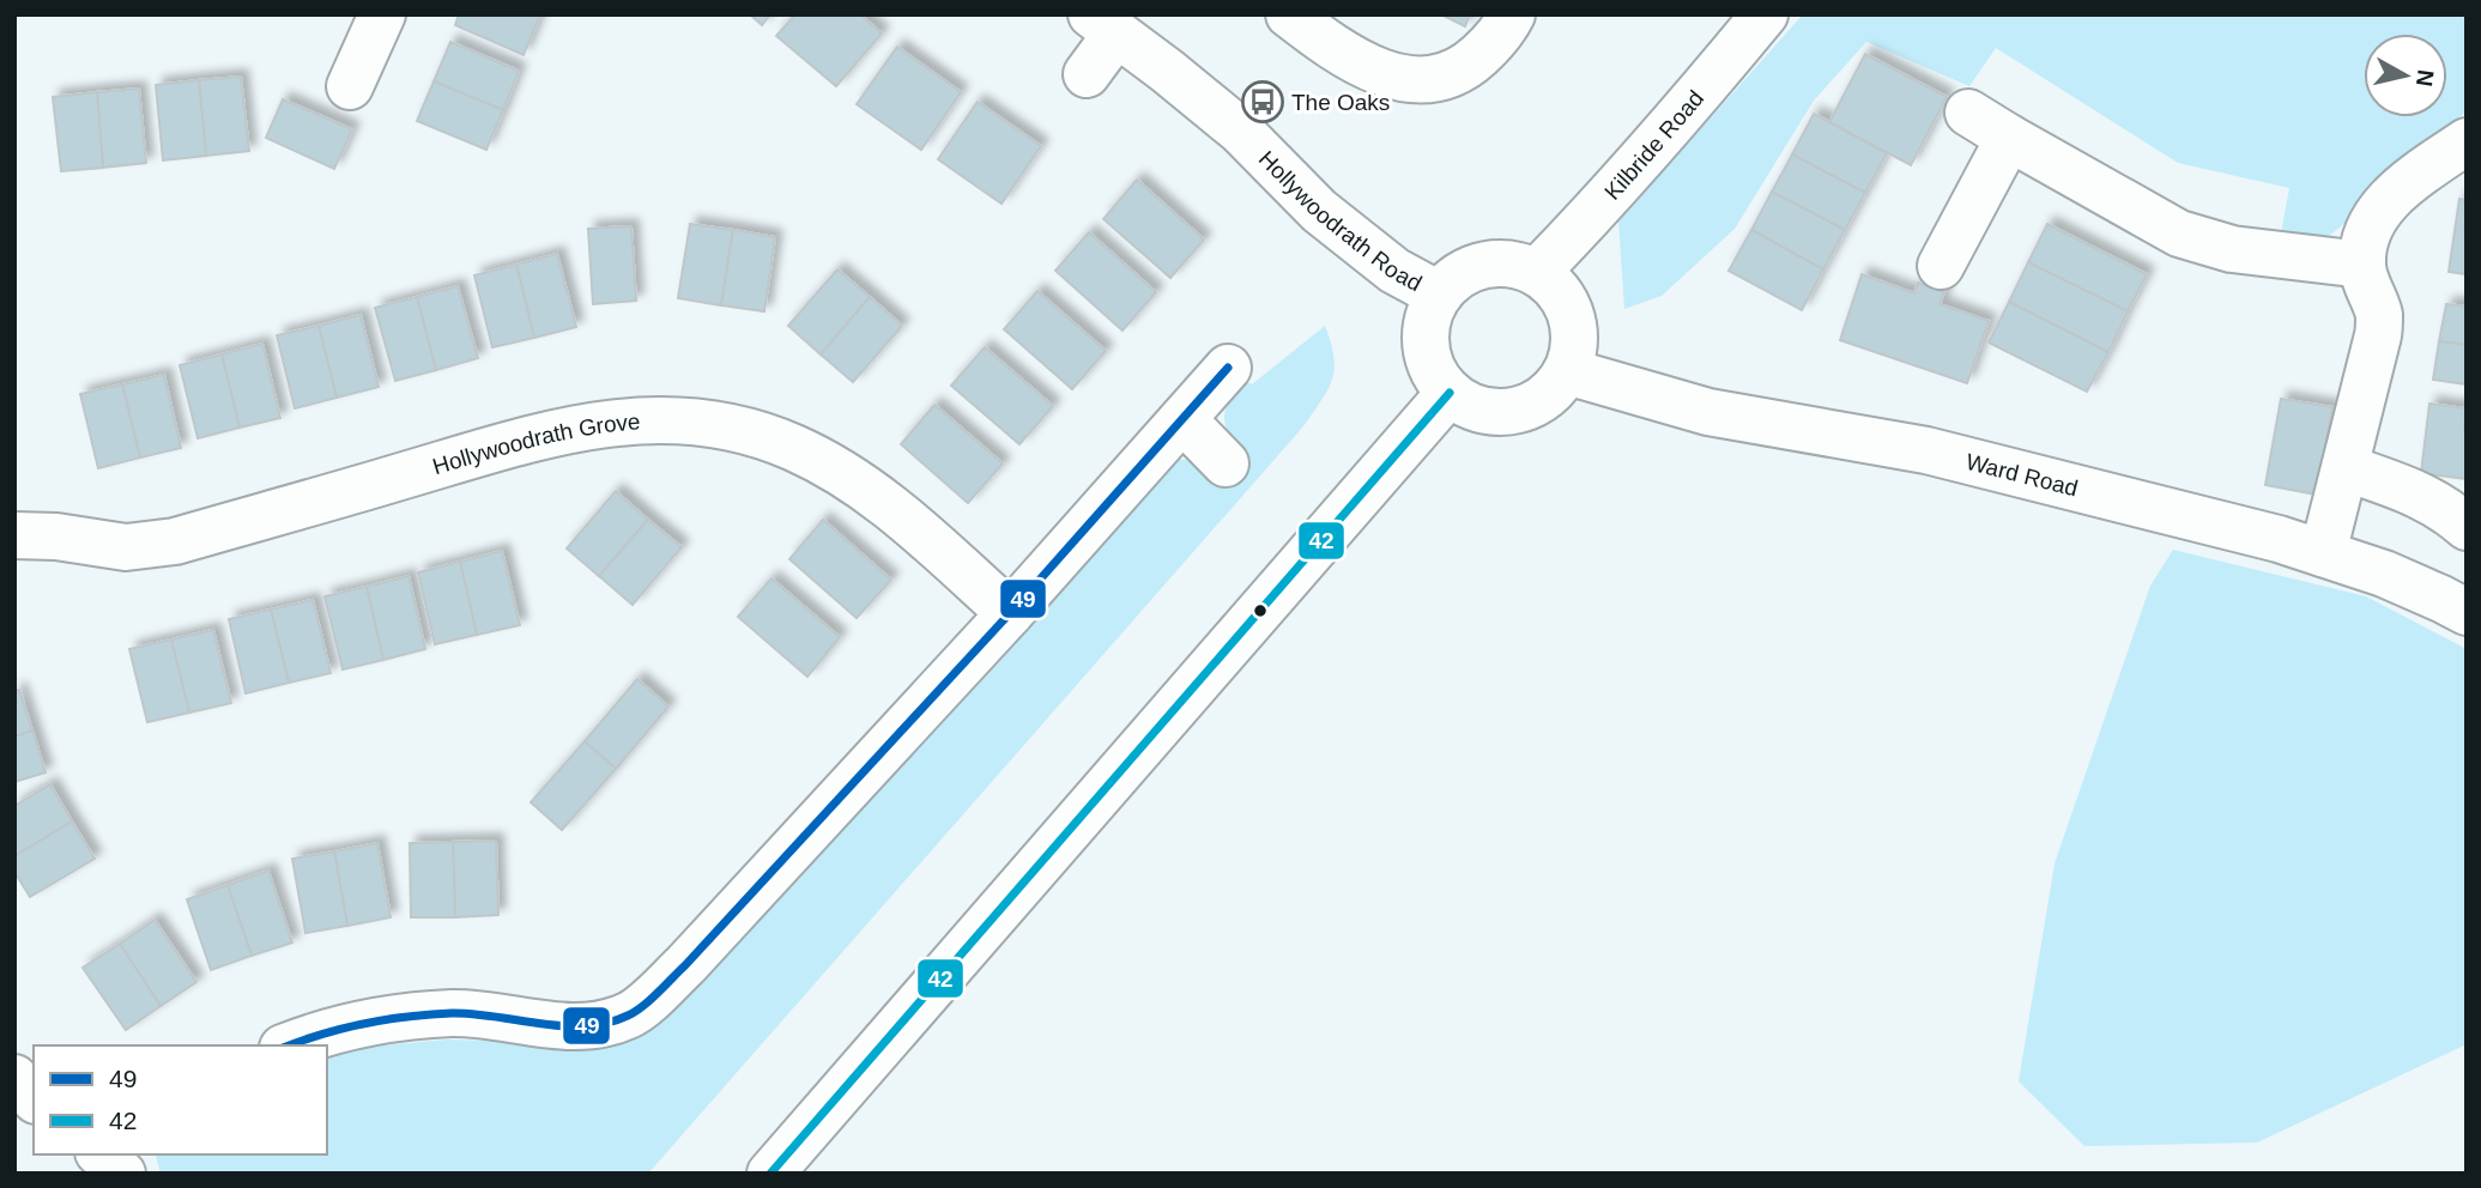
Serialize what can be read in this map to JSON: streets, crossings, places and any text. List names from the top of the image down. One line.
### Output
{"streets":{"street":["Kilbride Road","Hollywoodrath Road","Hollywoodrath Grove","Ward Road"]},"crossings":[["Kilbride Road","Hollywoodrath Road"],["Kilbride Road","Ward Road"],["Hollywoodrath Road","Ward Road"]],"places":{"bus stop":["The Oaks"]},"lines":["transit line 49","transit line 42"],"legend":["49","42"],"north":"right"}
